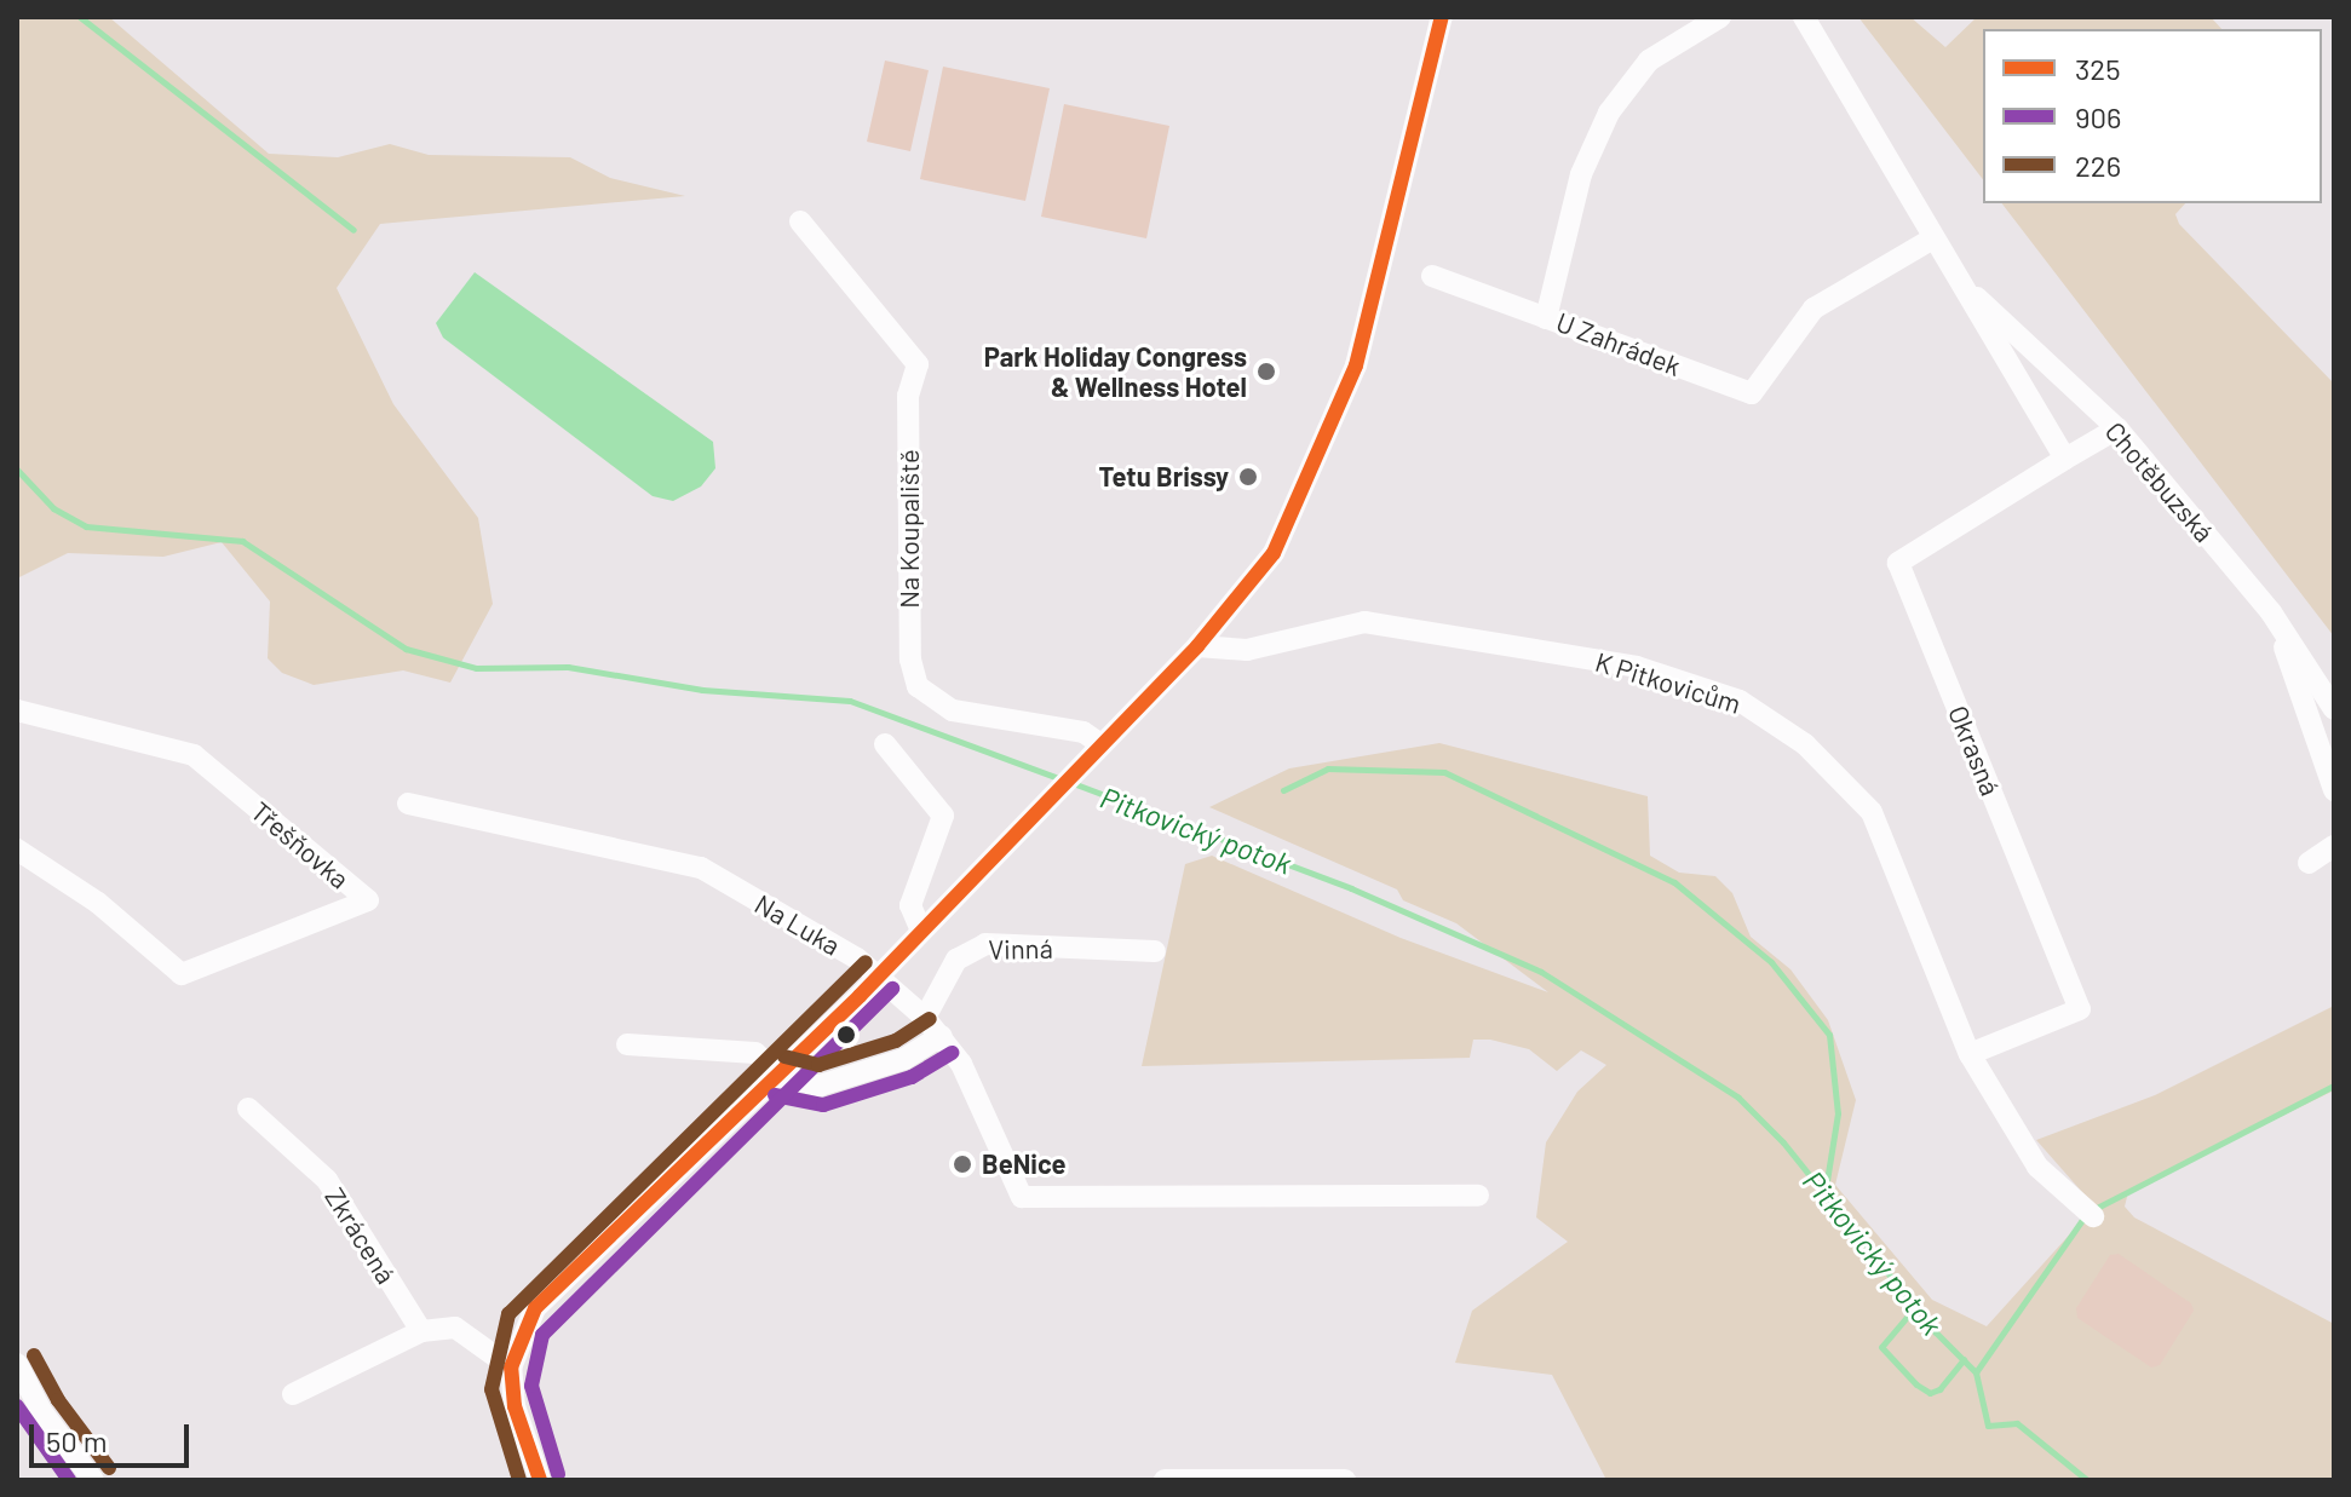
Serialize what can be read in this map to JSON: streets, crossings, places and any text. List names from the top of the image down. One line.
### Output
{"streets":{"street":["U Zahrádek","Chotěbuzská","Na Koupaliště","K Pitkovicům","Okrasná","Třešňovka","Na Luka","Vinná","Zkrácená"]},"crossings":[["Chotěbuzská","Okrasná"],["K Pitkovicům","Okrasná"],["Na Luka","Vinná"]],"water":["Pitkovický potok"],"places":["Park Holiday Congress & Wellness Hotel","Tetu Brissy","BeNice"],"lines":["transit line 325","transit line 226","transit line 906"],"legend":["325","906","226"],"scale_bar":"50 m"}
